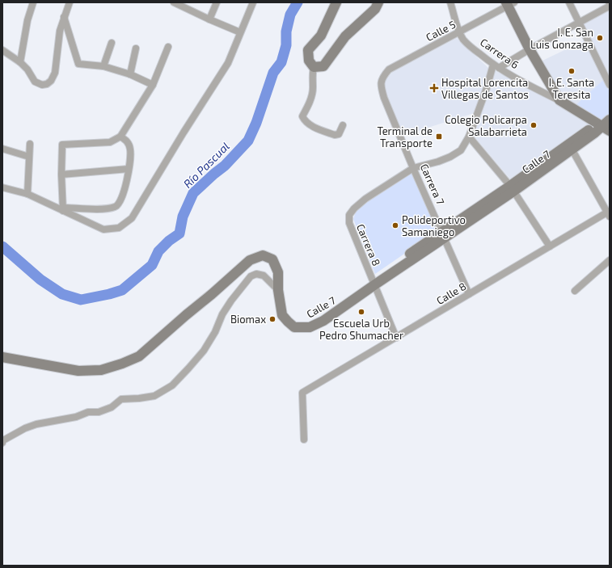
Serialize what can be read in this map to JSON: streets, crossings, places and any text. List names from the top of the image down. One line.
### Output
{"streets":{"main road":["Carrera 6","Calle 7"],"street":["Calle 5","Carrera 7","Carrera 8","Calle 8"]},"crossings":[["Calle 5","Carrera 6"],["Calle 5","Carrera 7"],["Carrera 6","Calle 7"],["Carrera 6","Carrera 8"],["Calle 7","Carrera 7"],["Calle 7","Carrera 8"],["Carrera 7","Carrera 8"],["Carrera 7","Calle 8"],["Carrera 8","Calle 8"]],"water":["Río Pascual"],"places":{"other":["I. E. San Luis Gonzaga","I. E. Santa Teresita","Colegio Policarpa Salabarrieta","Polideportivo Samaniego","Escuela Urb Pedro Shumacher","Biomax"],"health":["Hospital Lorencita Villegas de Santos"],"transit":["Terminal de Transporte"]}}
